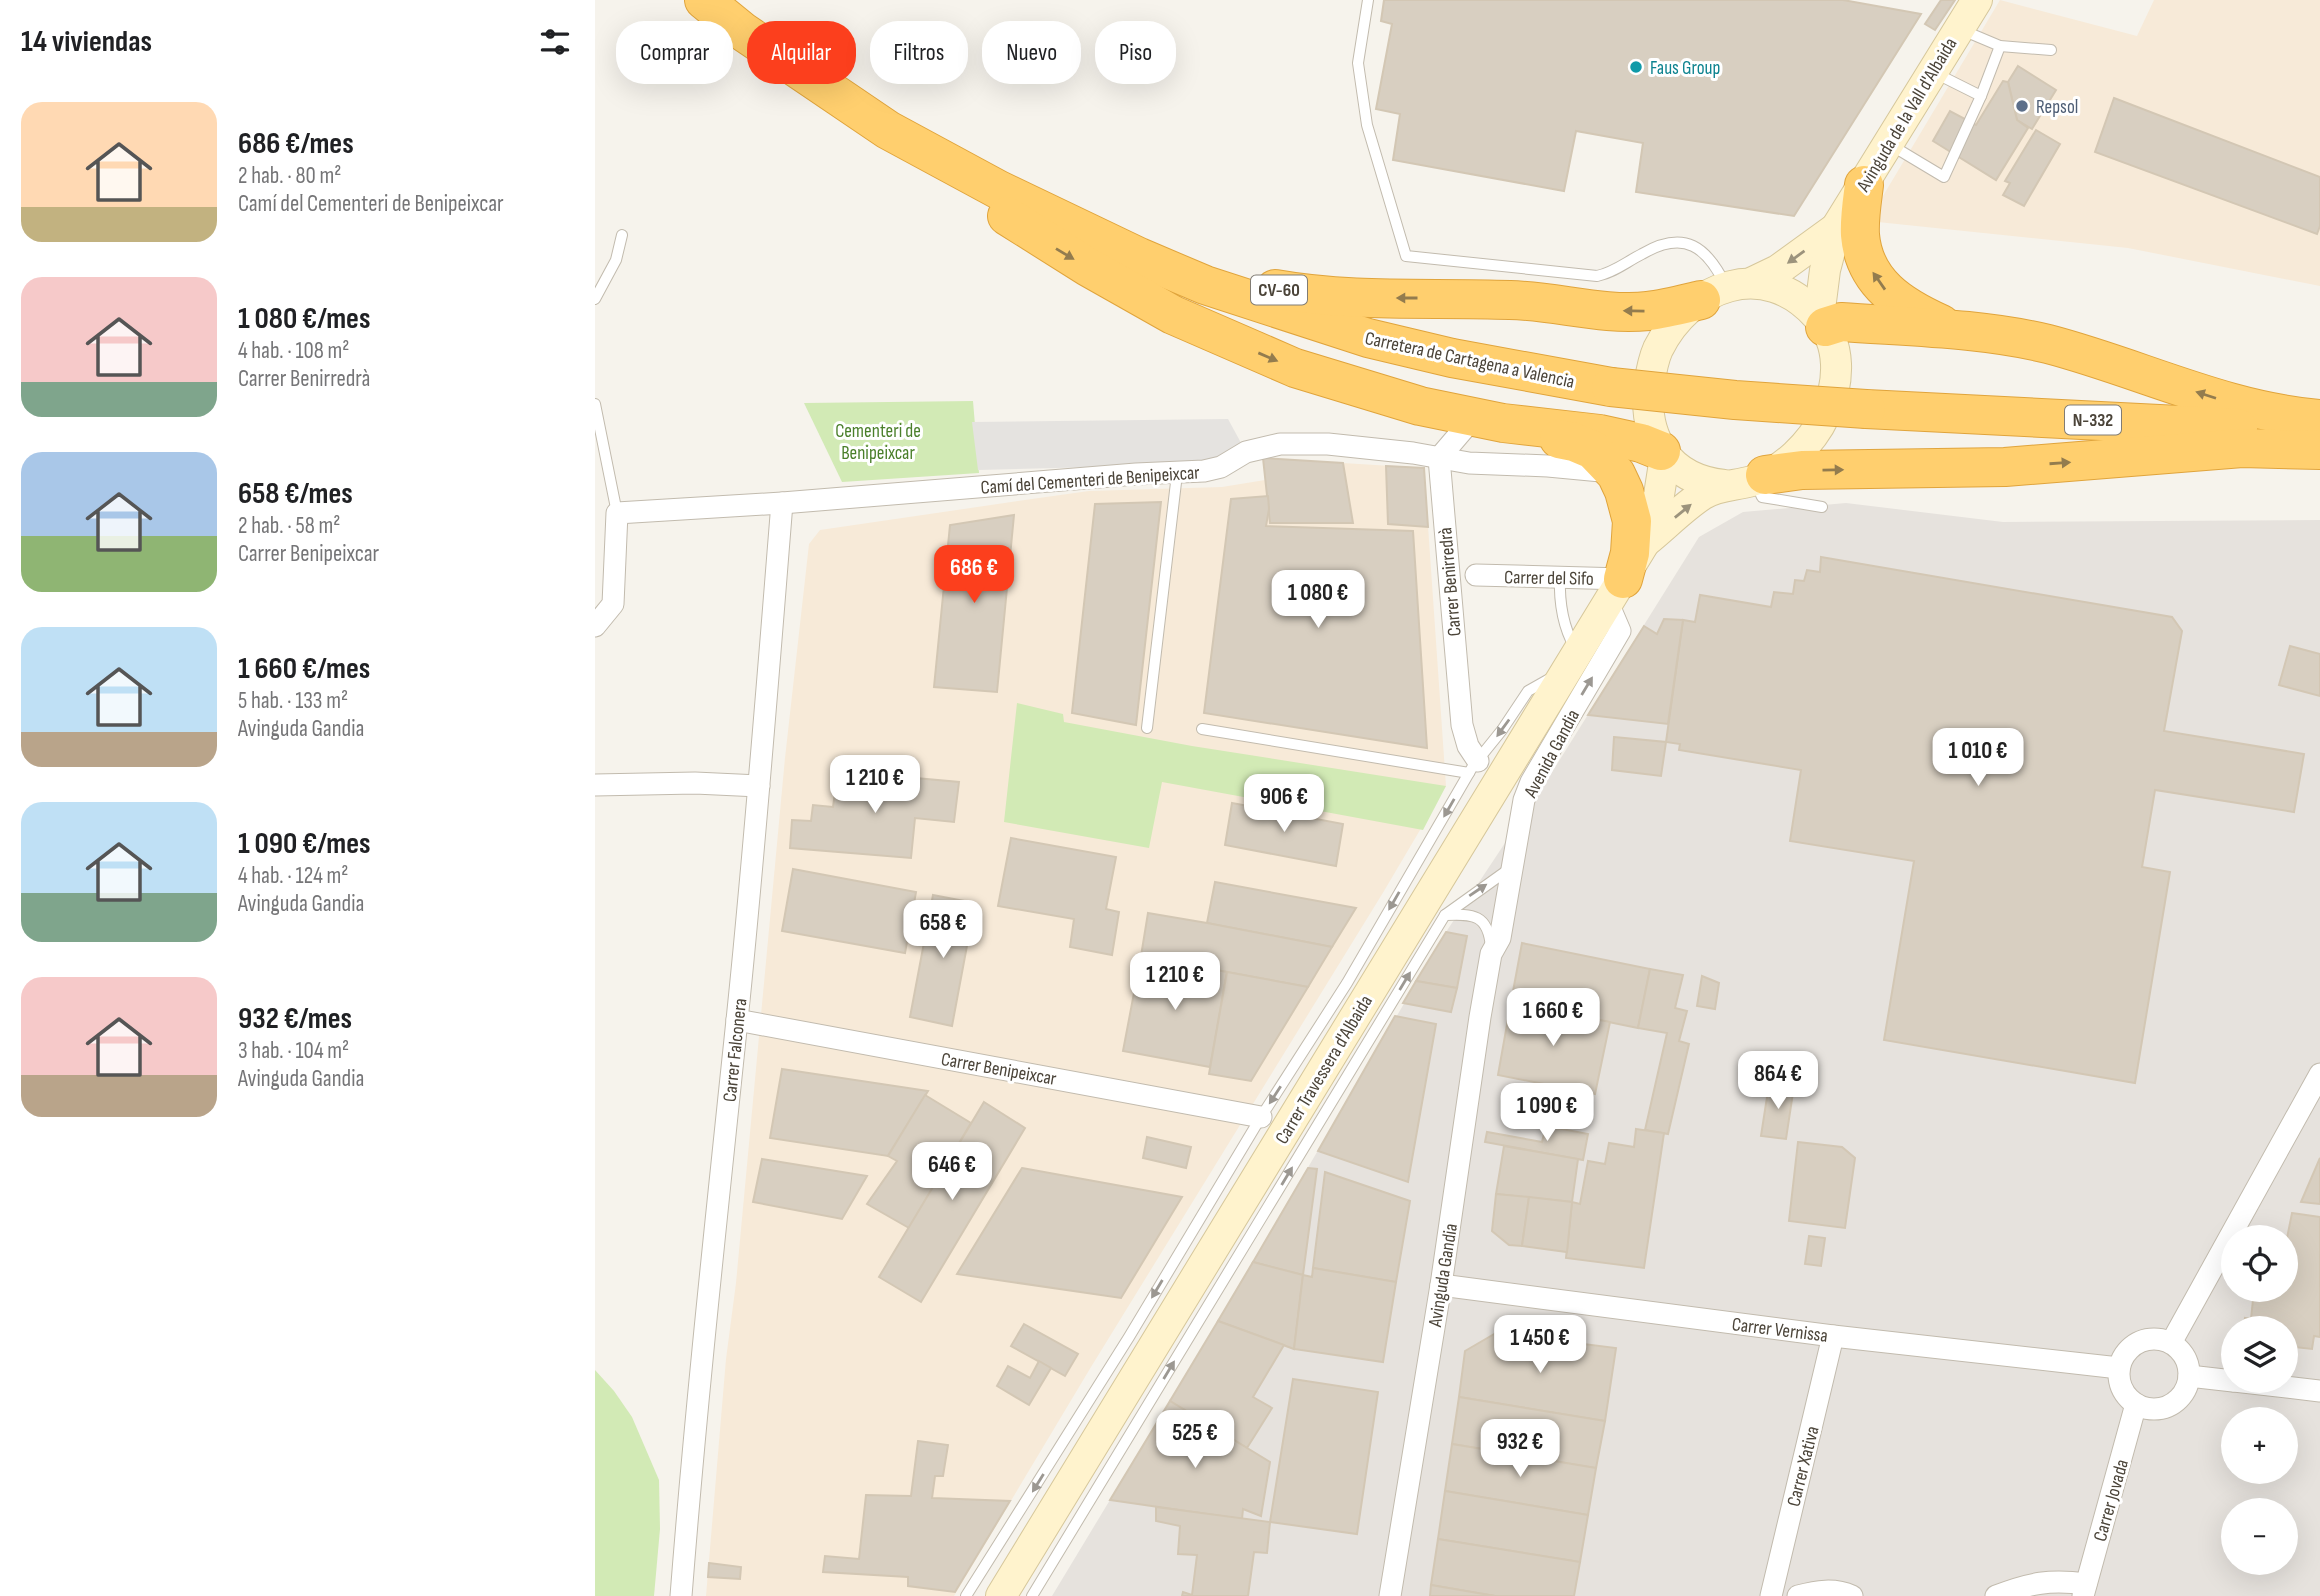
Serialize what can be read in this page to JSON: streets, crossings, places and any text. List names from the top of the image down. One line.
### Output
{"streets":{"highway":["CV-60","Carretera de Cartagena a Valencia","N-332"],"main road":["Avinguda de la Vall d'Albaida","Carrer Travessera d'Albaida"],"street":["Camí del Cementeri de Benipeixcar","Carrer del Sifo","Carrer Benirredrà","Avenida Gandia","Carrer Falconera","Carrer Benipeixcar","Avinguda Gandia","Carrer Vernissa","Carrer Xativa","Carrer Jovada"]},"crossings":[["Avinguda de la Vall d'Albaida","CV-60"],["Avinguda de la Vall d'Albaida","Carrer Travessera d'Albaida"],["CV-60","Carretera de Cartagena a Valencia"],["CV-60","Carrer Travessera d'Albaida"],["Camí del Cementeri de Benipeixcar","Carrer Benirredrà"],["Camí del Cementeri de Benipeixcar","Carrer Falconera"],["Carrer del Sifo","Avenida Gandia"],["Carrer del Sifo","Carrer Travessera d'Albaida"],["Avenida Gandia","Carrer Travessera d'Albaida"],["Avenida Gandia","Avinguda Gandia"],["Carrer Falconera","Carrer Benipeixcar"],["Avinguda Gandia","Carrer Vernissa"],["Carrer Vernissa","Carrer Xativa"],["Carrer Vernissa","Carrer Jovada"]],"one_way":["Avenida Gandia"],"parks":["Cementeri de Benipeixcar"],"places":["Faus Group","Repsol"],"page":{"heading":"14 viviendas","chip":["Comprar","Alquilar","Filtros","Nuevo","Piso"],"list":[{"name":"686 €/mes","note":"2 hab. · 80 m² · Camí del Cementeri de Benipeixcar"},{"name":"1 080 €/mes","note":"4 hab. · 108 m² · Carrer Benirredrà"},{"name":"658 €/mes","note":"2 hab. · 58 m² · Carrer Benipeixcar"},{"name":"1 660 €/mes","note":"5 hab. · 133 m² · Avinguda Gandia"},{"name":"1 090 €/mes","note":"4 hab. · 124 m² · Avinguda Gandia"},{"name":"932 €/mes","note":"3 hab. · 104 m² · Avinguda Gandia"}],"price":["686 €","1 080 €","1 010 €","1 210 €","906 €","658 €","1 210 €","1 660 €","864 €","1 090 €","646 €","1 450 €","525 €","932 €"],"map_buttons":["+","−"]}}
